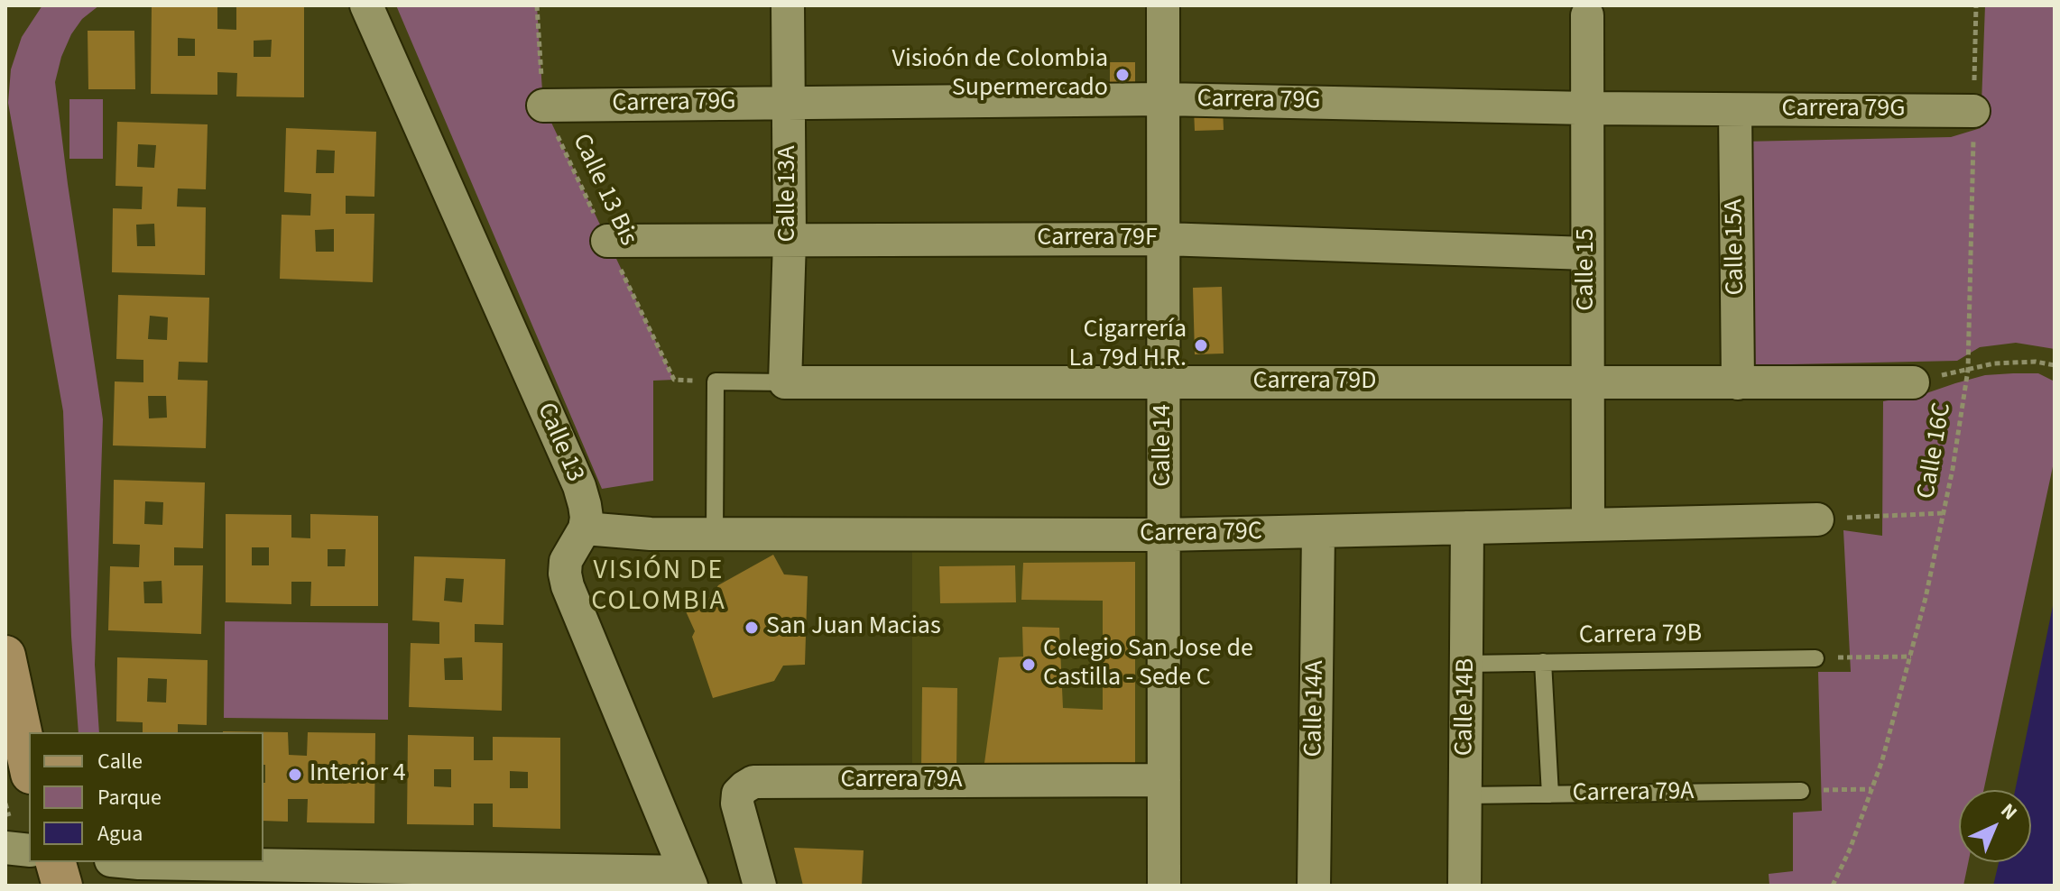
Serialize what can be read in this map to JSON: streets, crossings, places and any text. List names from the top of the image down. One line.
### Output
{"streets":{"street":["Carrera 79G","Calle 13A","Carrera 79F","Calle 15A","Calle 15","Carrera 79D","Calle 13","Calle 14","Carrera 79C","Calle 14B","Calle 14A","Carrera 79A"],"lane":["Carrera 79B"],"path":["Calle 13 Bis","Calle 16C"]},"crossings":[["Carrera 79G","Calle 13 Bis"],["Carrera 79G","Calle 13A"],["Carrera 79G","Calle 15A"],["Carrera 79G","Calle 15"],["Carrera 79G","Calle 14"],["Carrera 79G","Calle 16C"],["Calle 13 Bis","Carrera 79F"],["Calle 13A","Carrera 79F"],["Calle 13A","Carrera 79D"],["Carrera 79F","Calle 15"],["Carrera 79F","Calle 14"],["Calle 15A","Carrera 79D"],["Calle 15","Carrera 79D"],["Calle 15","Carrera 79C"],["Carrera 79D","Calle 14"],["Carrera 79D","Carrera 79C"],["Calle 13","Carrera 79C"],["Calle 14","Carrera 79C"],["Calle 14","Carrera 79A"],["Carrera 79C","Calle 14B"],["Carrera 79C","Calle 14A"],["Carrera 79B","Calle 14B"],["Calle 14B","Carrera 79A"]],"districts":["VISIÓN DE COLOMBIA"],"places":["Visioón de Colombia Supermercado","Cigarrería La 79d H.R.","San Juan Macias","Colegio San Jose de Castilla - Sede C","Interior 4"],"legend":["Calle","Parque","Agua"],"north":"top right"}
